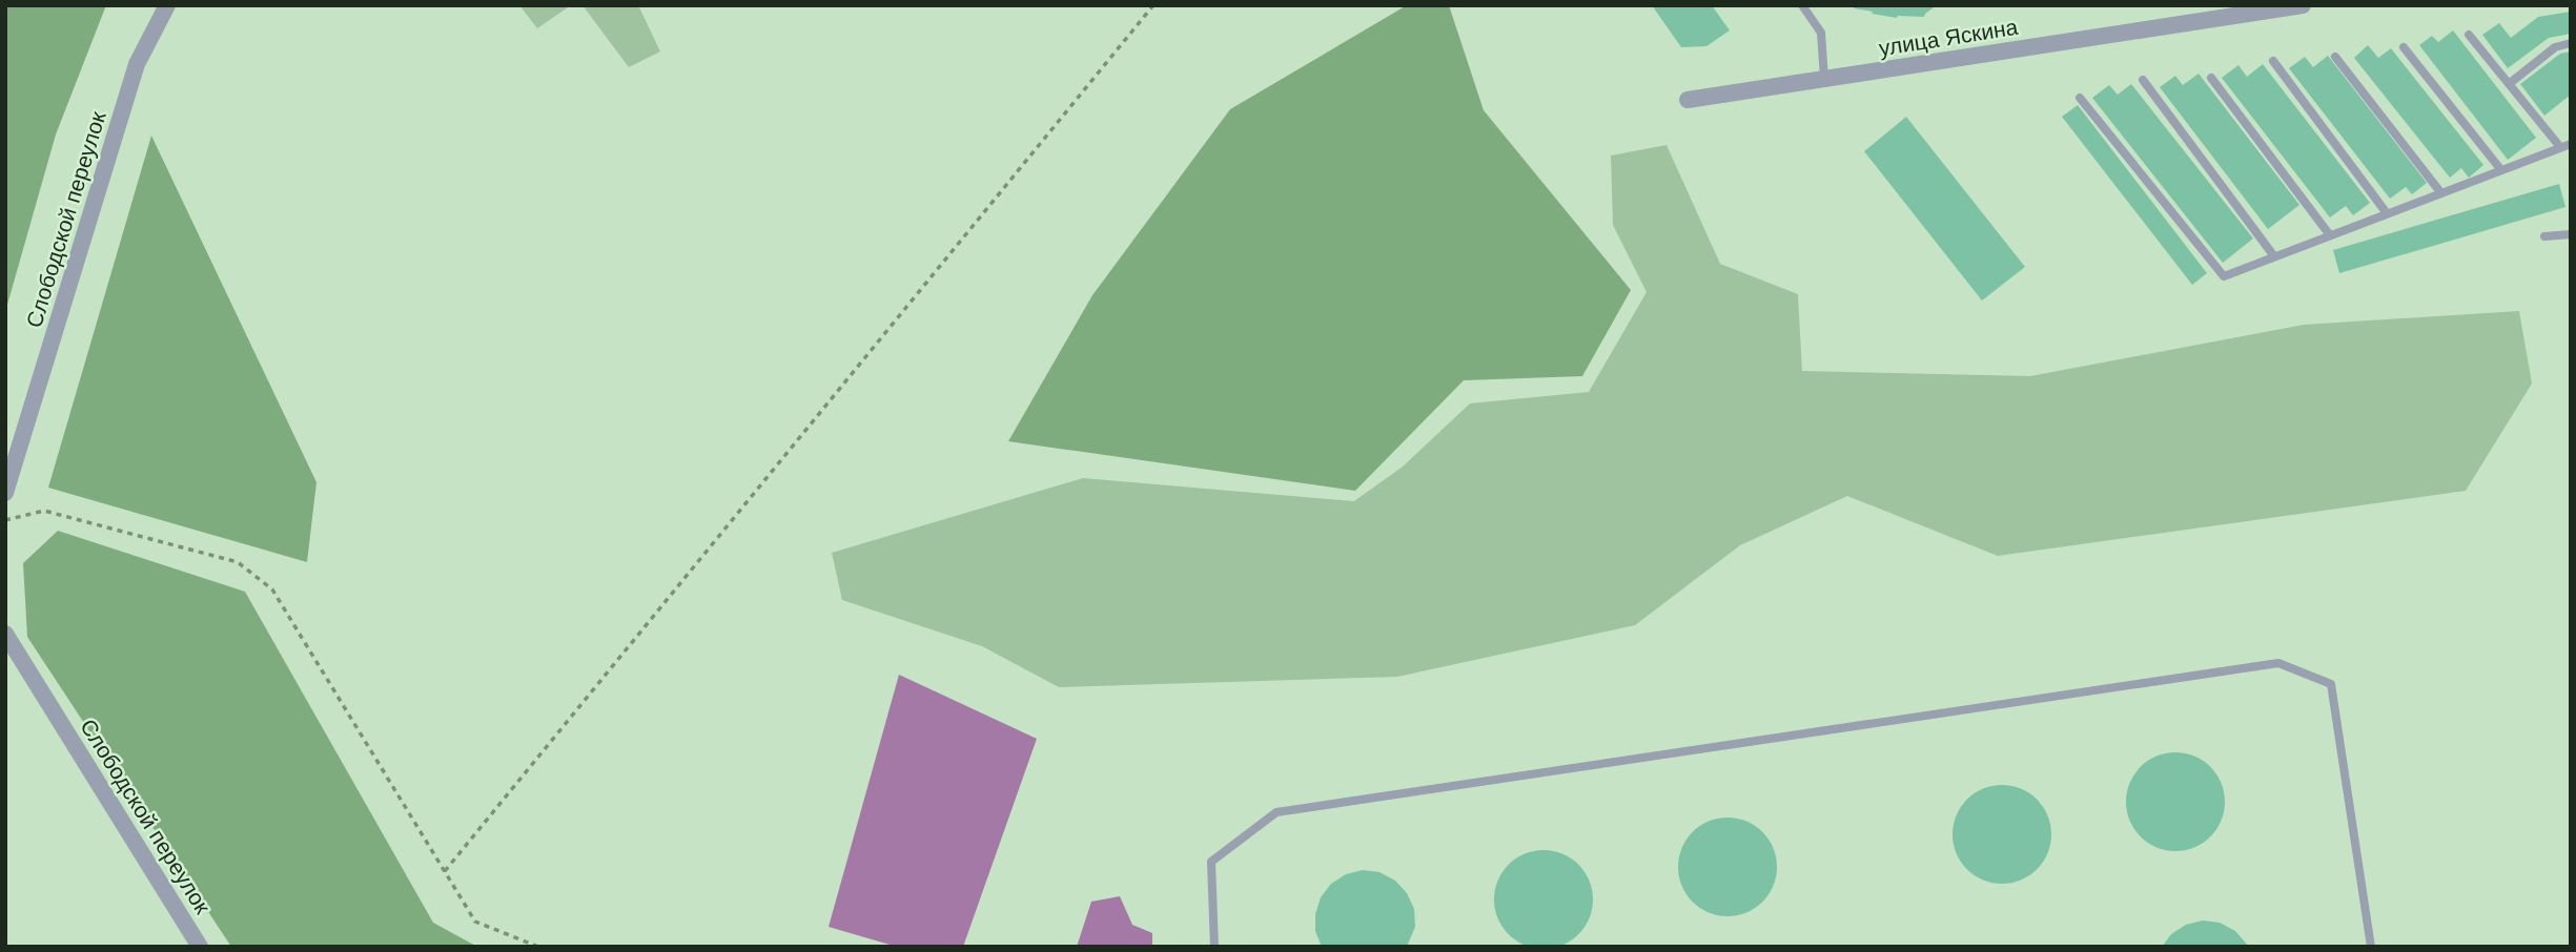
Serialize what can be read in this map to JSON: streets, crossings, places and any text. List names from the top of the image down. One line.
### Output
{"streets":{"street":["улица Яскина","Слободской переулок"]}}
